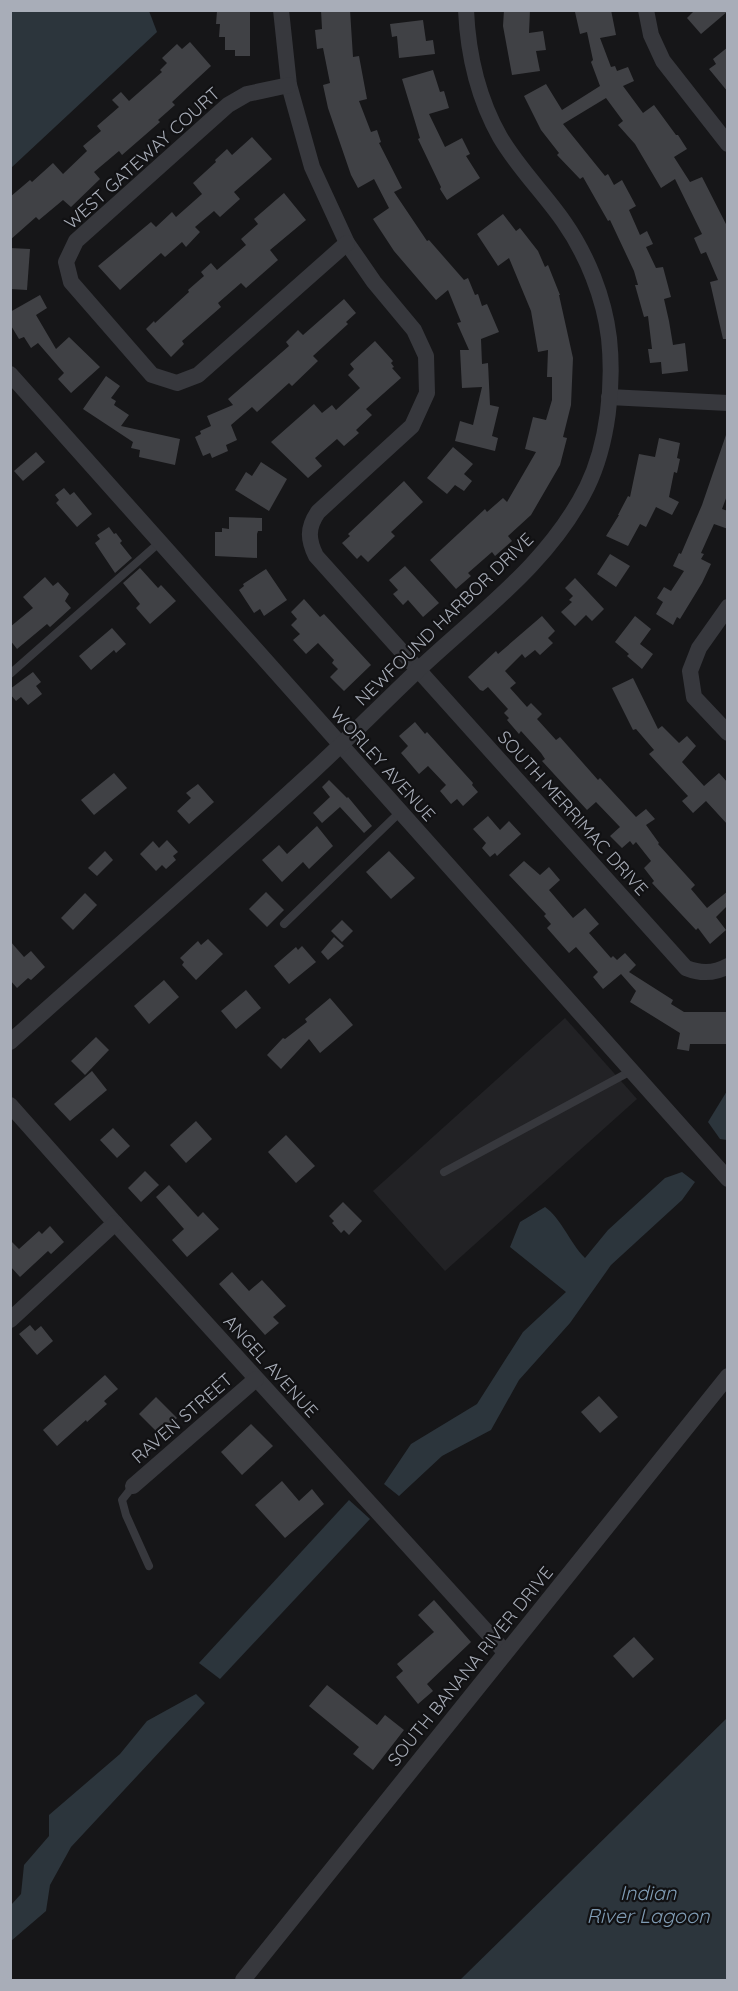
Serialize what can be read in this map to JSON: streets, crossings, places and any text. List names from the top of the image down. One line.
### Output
{"streets":{"street":["WEST GATEWAY COURT","NEWFOUND HARBOR DRIVE","WORLEY AVENUE","SOUTH MERRIMAC DRIVE","ANGEL AVENUE","RAVEN STREET","SOUTH BANANA RIVER DRIVE"]},"crossings":[["WEST GATEWAY COURT","SOUTH MERRIMAC DRIVE"],["NEWFOUND HARBOR DRIVE","WORLEY AVENUE"],["NEWFOUND HARBOR DRIVE","SOUTH MERRIMAC DRIVE"],["ANGEL AVENUE","RAVEN STREET"],["ANGEL AVENUE","SOUTH BANANA RIVER DRIVE"]],"water":["Indian River Lagoon"]}
